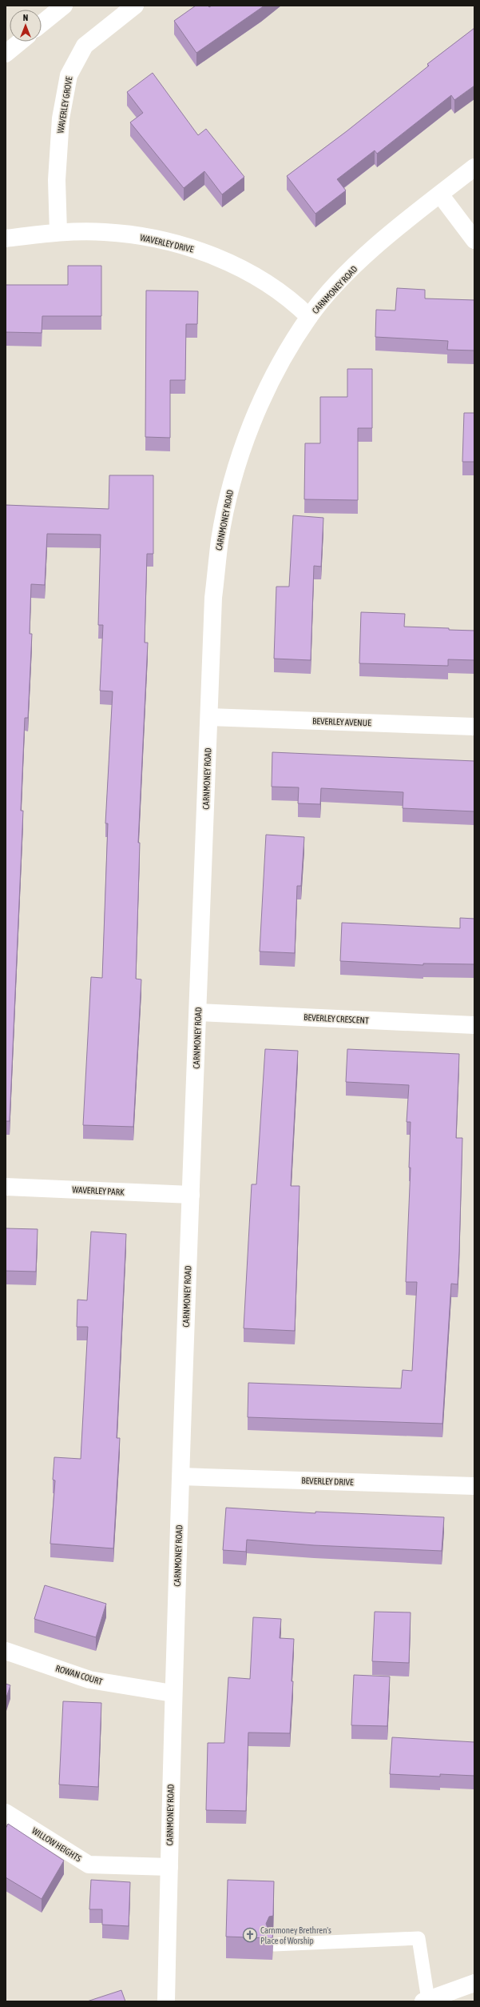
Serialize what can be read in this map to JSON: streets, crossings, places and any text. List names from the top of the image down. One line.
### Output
{"streets":{"street":["WAVERLEY GROVE","WAVERLEY DRIVE","CARNMONEY ROAD","BEVERLEY AVENUE","BEVERLEY CRESCENT","WAVERLEY PARK","BEVERLEY DRIVE","ROWAN COURT","WILLOW HEIGHTS"]},"crossings":[["WAVERLEY GROVE","WAVERLEY DRIVE"],["WAVERLEY DRIVE","CARNMONEY ROAD"],["CARNMONEY ROAD","BEVERLEY AVENUE"],["CARNMONEY ROAD","BEVERLEY CRESCENT"],["CARNMONEY ROAD","WAVERLEY PARK"],["CARNMONEY ROAD","BEVERLEY DRIVE"],["CARNMONEY ROAD","ROWAN COURT"],["CARNMONEY ROAD","WILLOW HEIGHTS"]],"places":{"church":["Carnmoney Brethren's Place of Worship"]},"north":"top"}
